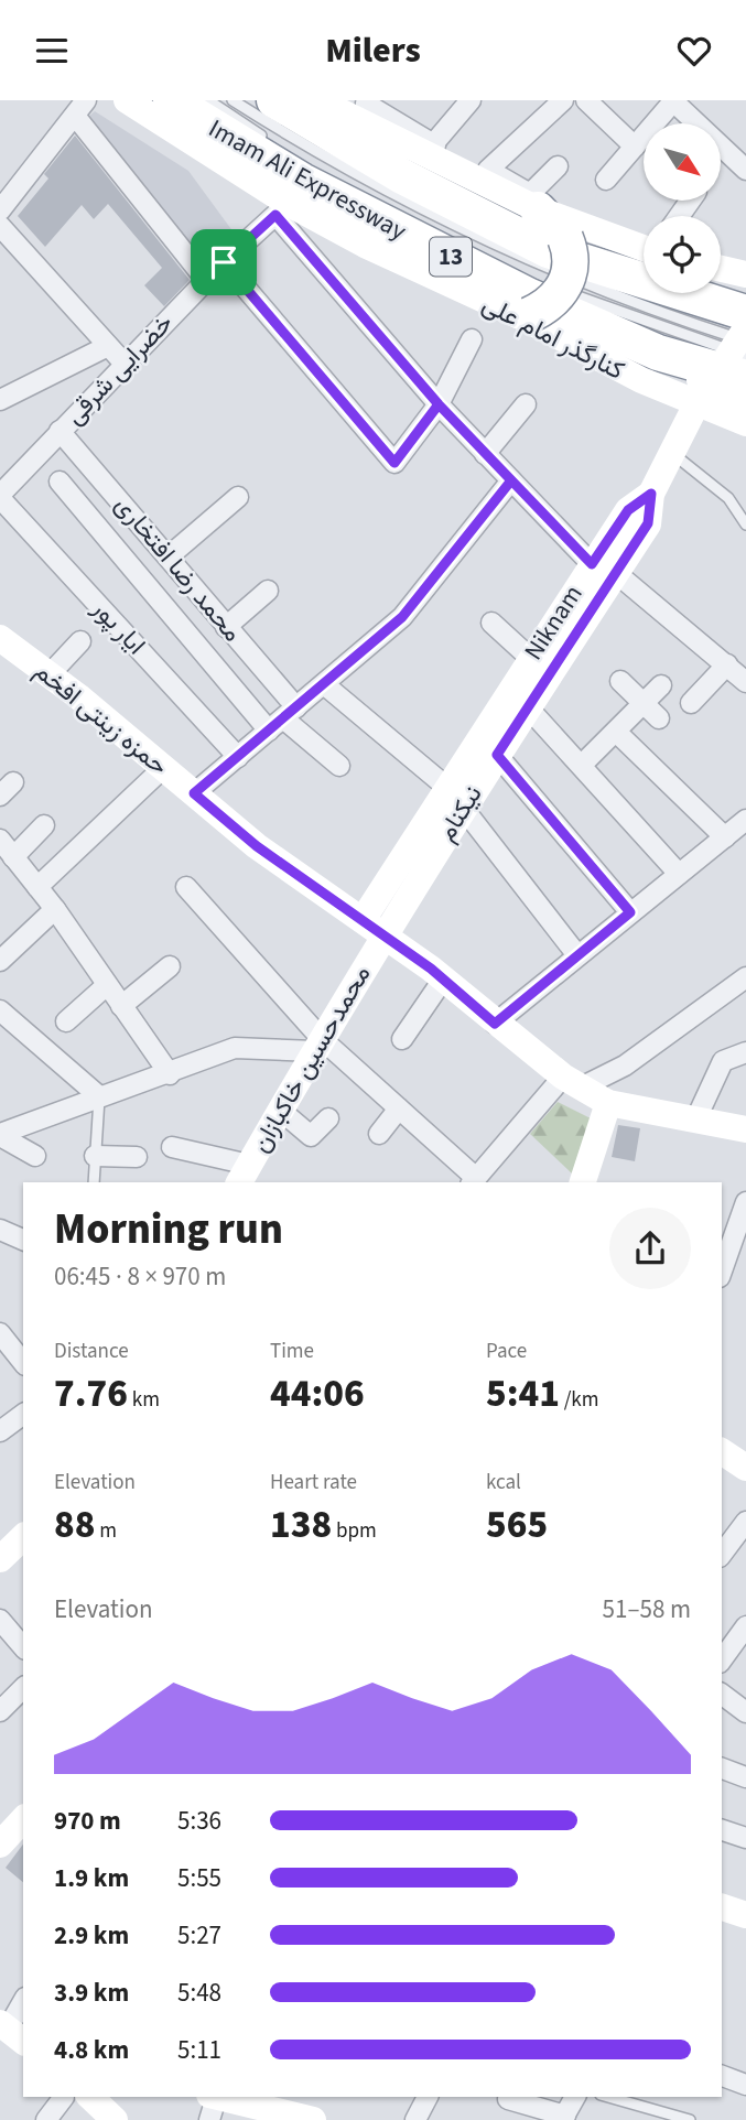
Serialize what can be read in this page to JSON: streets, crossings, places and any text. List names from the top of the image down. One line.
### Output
{"streets":{"highway":["Imam Ali Expressway","13"],"main road":["کنارگذر امام علی","Niknam","حمزه زینتی افخم","نیکنام","محمدحسین خاکبازان"],"street":["خضرایی شرقی","محمد رضا افتخاری","ایار پور"]},"crossings":[["کنارگذر امام علی","خضرایی شرقی"],["کنارگذر امام علی","Niknam"],["خضرایی شرقی","محمد رضا افتخاری"],["خضرایی شرقی","ایار پور"],["Niknam","حمزه زینتی افخم"],["Niknam","نیکنام"],["Niknam","محمدحسین خاکبازان"],["حمزه زینتی افخم","محمدحسین خاکبازان"]],"north":"bottom right","page":{"header":"Milers","heading":["Morning run","06:45 · 8 × 970 m"],"stats":[["Distance","7.76 km"],["Time","44:06"],["Pace","5:41 /km"],["Elevation","88 m"],["Heart rate","138 bpm"],["kcal","565"]],"chart":["Elevation","51–58 m"],"list":[{"name":"970 m","note":"5:36"},{"name":"1.9 km","note":"5:55"},{"name":"2.9 km","note":"5:27"},{"name":"3.9 km","note":"5:48"},{"name":"4.8 km","note":"5:11"}]}}
